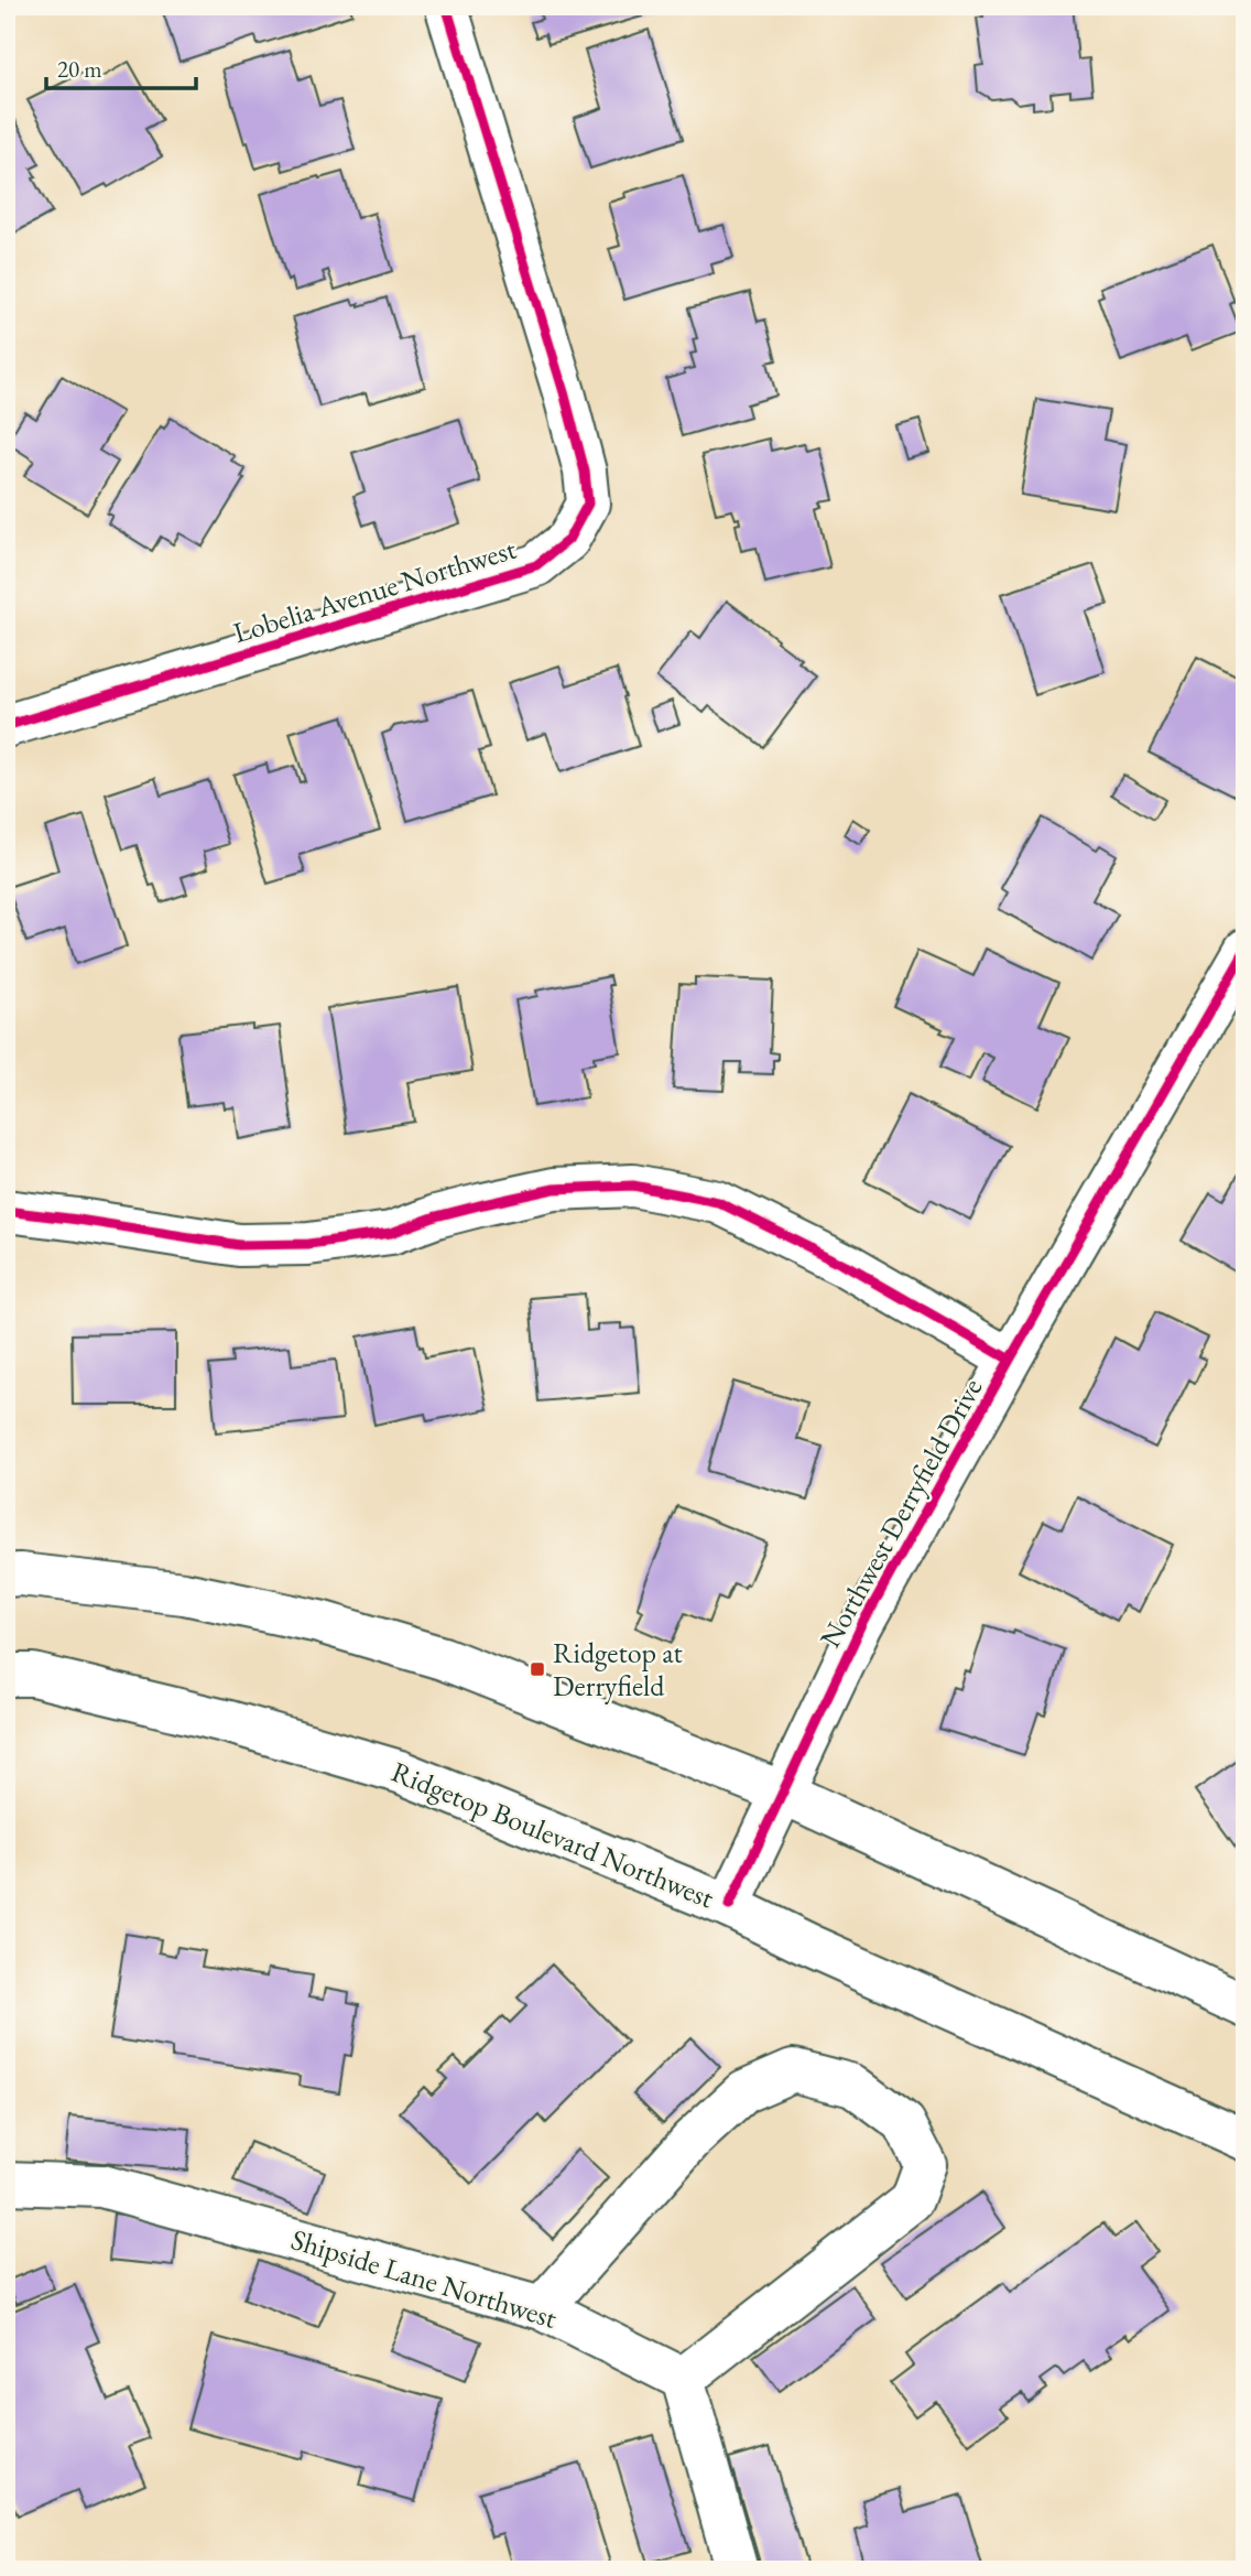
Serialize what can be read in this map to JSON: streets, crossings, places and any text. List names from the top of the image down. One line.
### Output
{"streets":{"street":["Lobelia Avenue Northwest","Northwest Derryfield Drive","Ridgetop Boulevard Northwest","Shipside Lane Northwest"]},"crossings":[["Northwest Derryfield Drive","Ridgetop Boulevard Northwest"]],"places":{"transit":["Ridgetop at Derryfield"]},"scale_bar":"20 m"}
